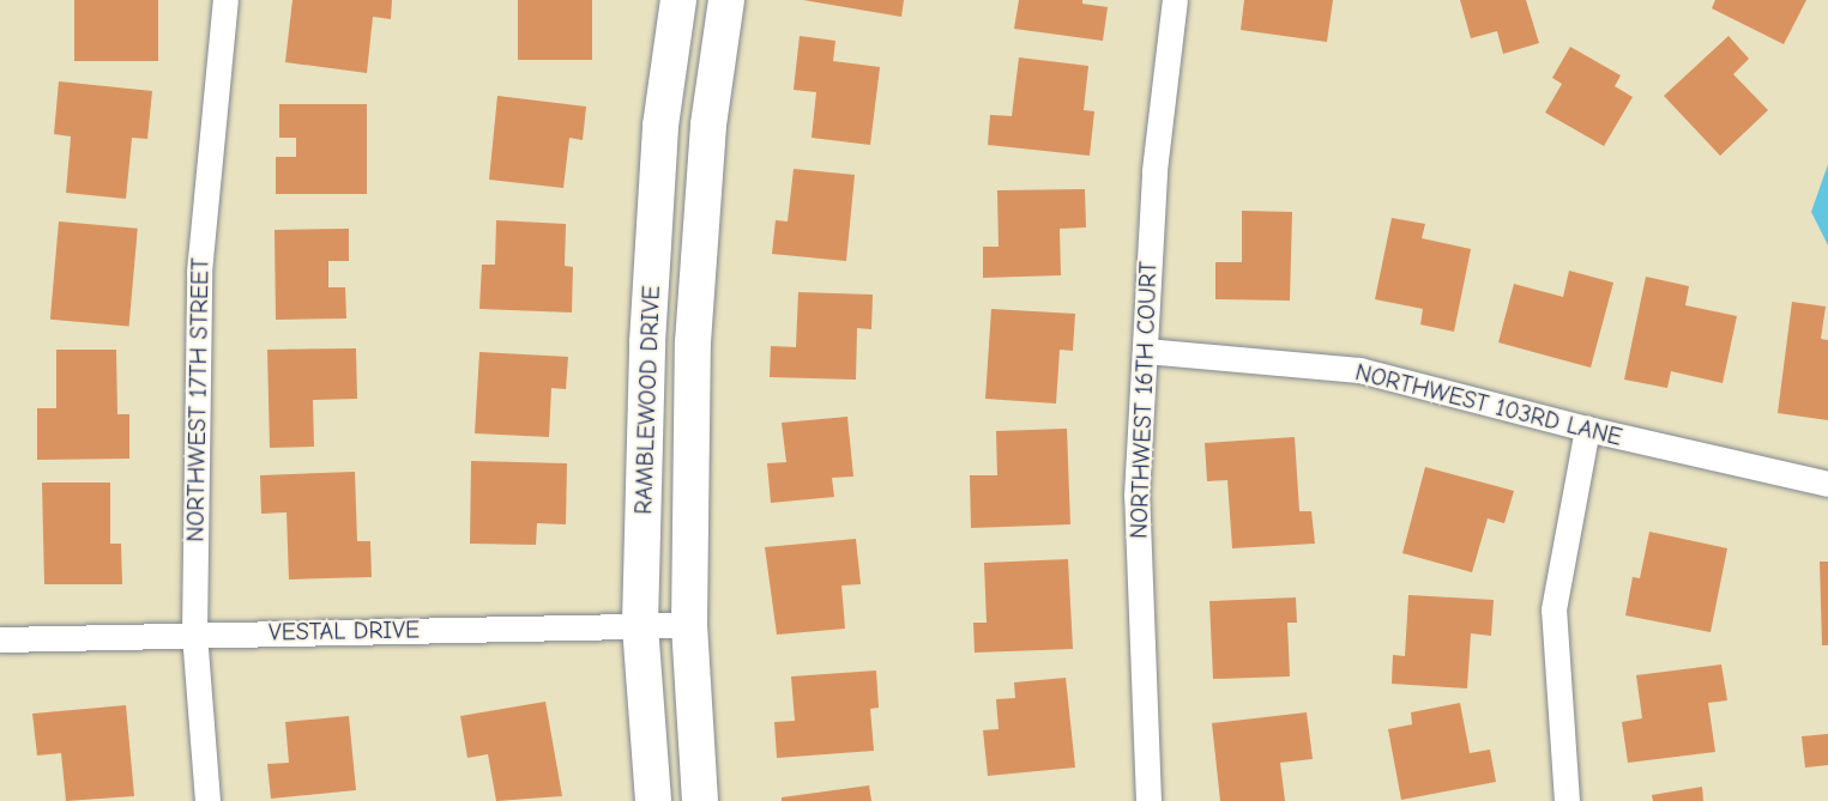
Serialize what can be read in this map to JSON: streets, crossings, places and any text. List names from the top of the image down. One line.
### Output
{"streets":{"street":["NORTHWEST 17TH STREET","RAMBLEWOOD DRIVE","NORTHWEST 16TH COURT","NORTHWEST 103RD LANE","VESTAL DRIVE"]},"crossings":[["NORTHWEST 17TH STREET","VESTAL DRIVE"],["RAMBLEWOOD DRIVE","VESTAL DRIVE"],["NORTHWEST 16TH COURT","NORTHWEST 103RD LANE"]]}
